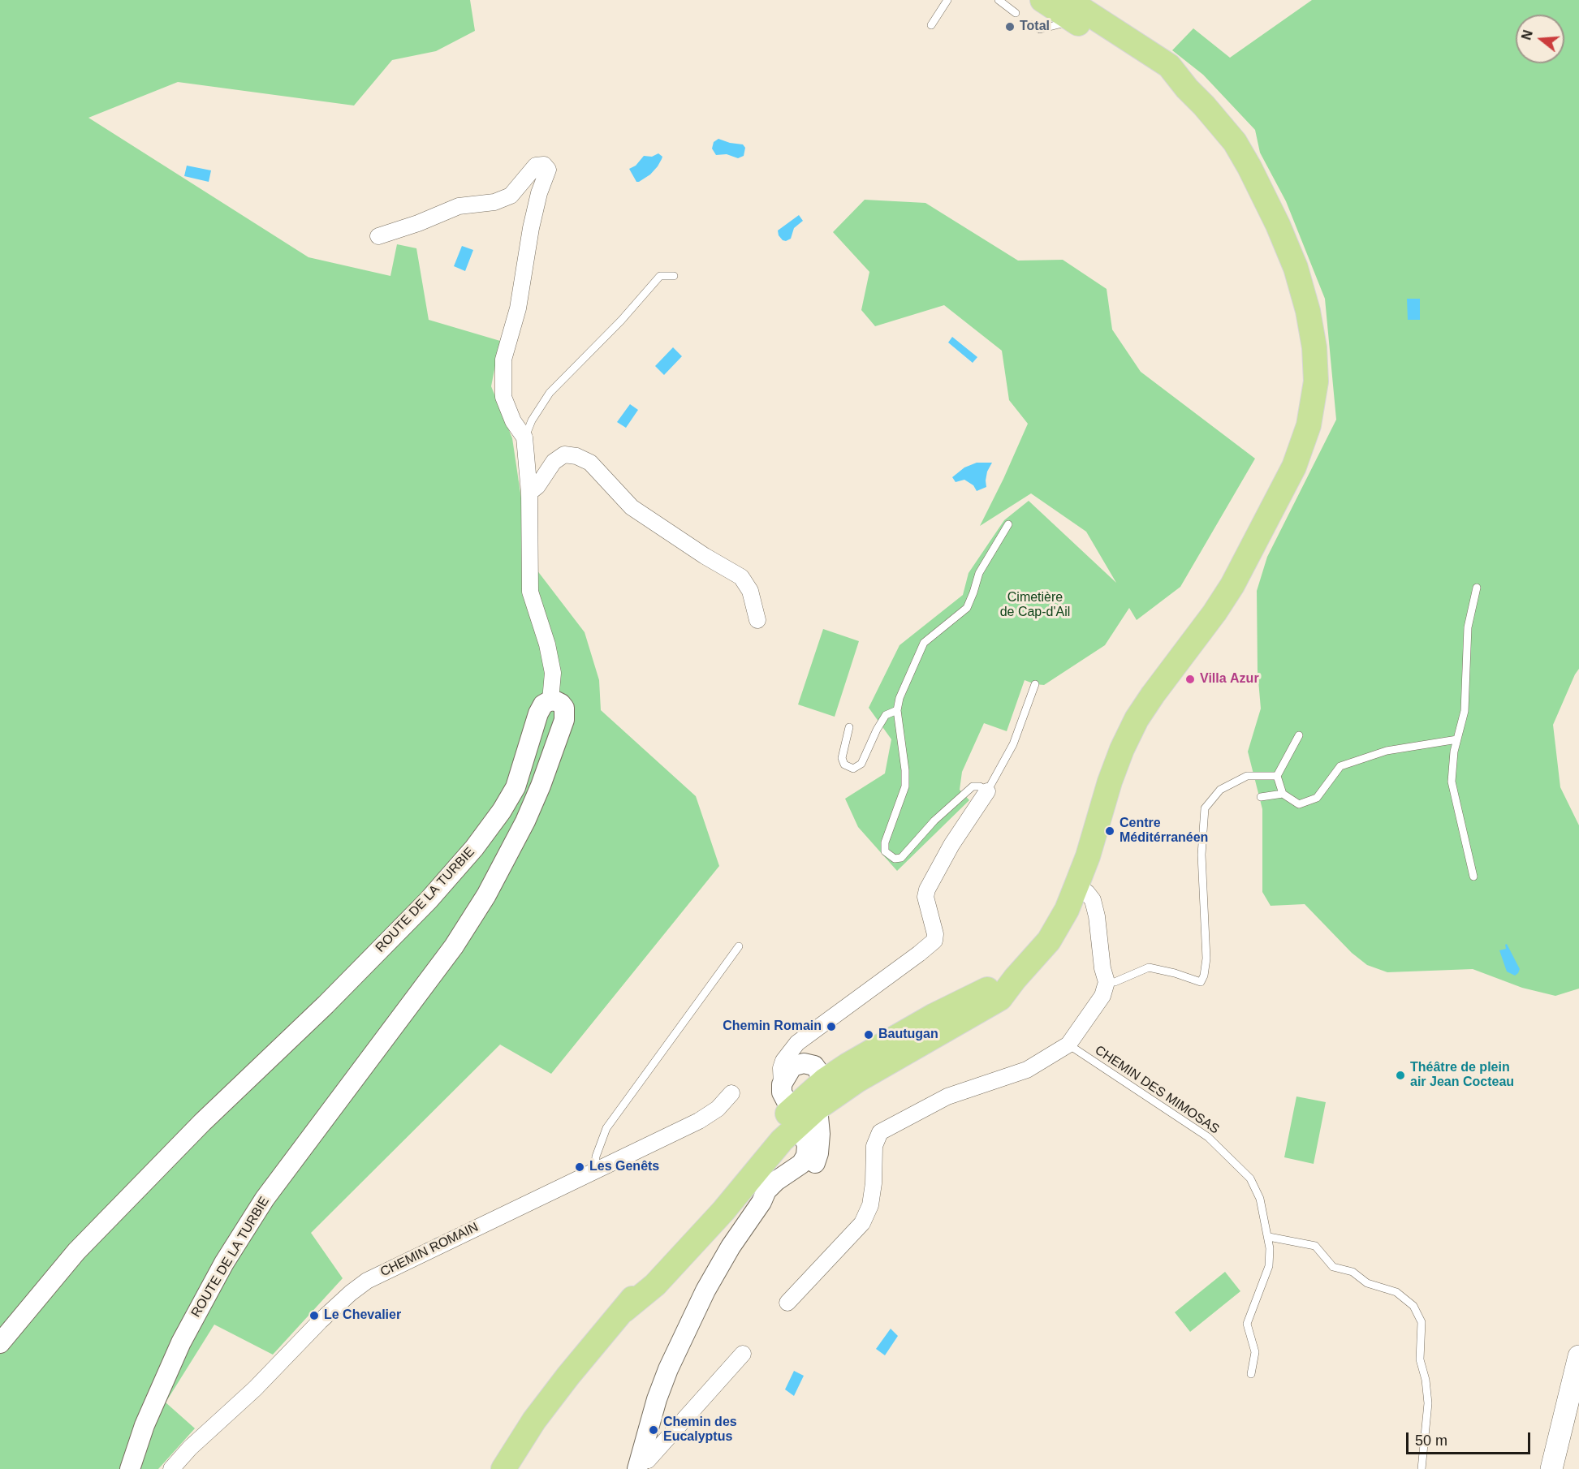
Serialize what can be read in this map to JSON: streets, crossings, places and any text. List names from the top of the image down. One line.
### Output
{"streets":{"street":["ROUTE DE LA TURBIE","CHEMIN ROMAIN"],"lane":["CHEMIN DES MIMOSAS"]},"parks":["Cimetière de Cap-d'Ail"],"places":["Total","Villa Azur","Centre Méditérranéen","Chemin Romain","Bautugan","Théâtre de plein air Jean Cocteau","Les Genêts","Le Chevalier","Chemin des Eucalyptus"],"scale_bar":"50 m","north":"left"}
